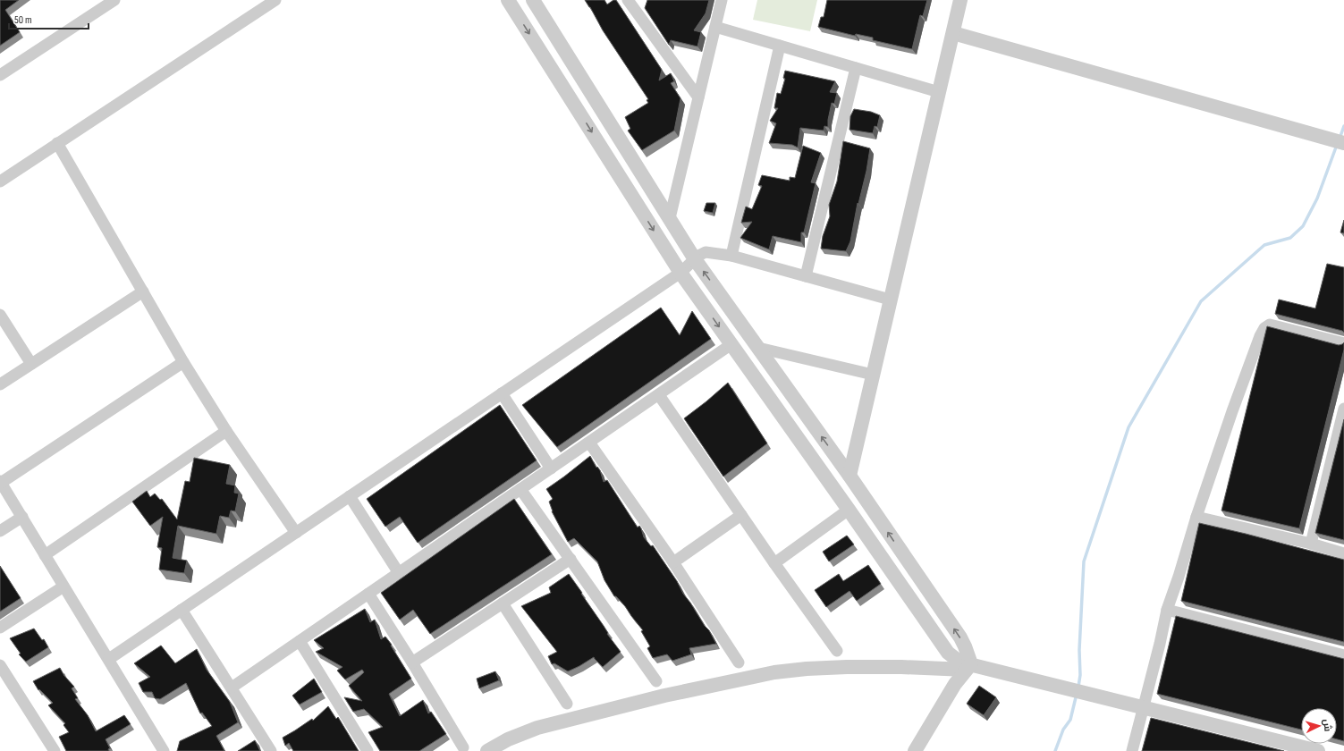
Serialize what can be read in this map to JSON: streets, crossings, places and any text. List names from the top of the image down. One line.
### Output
{"scale_bar":"50 m","north":"right"}
